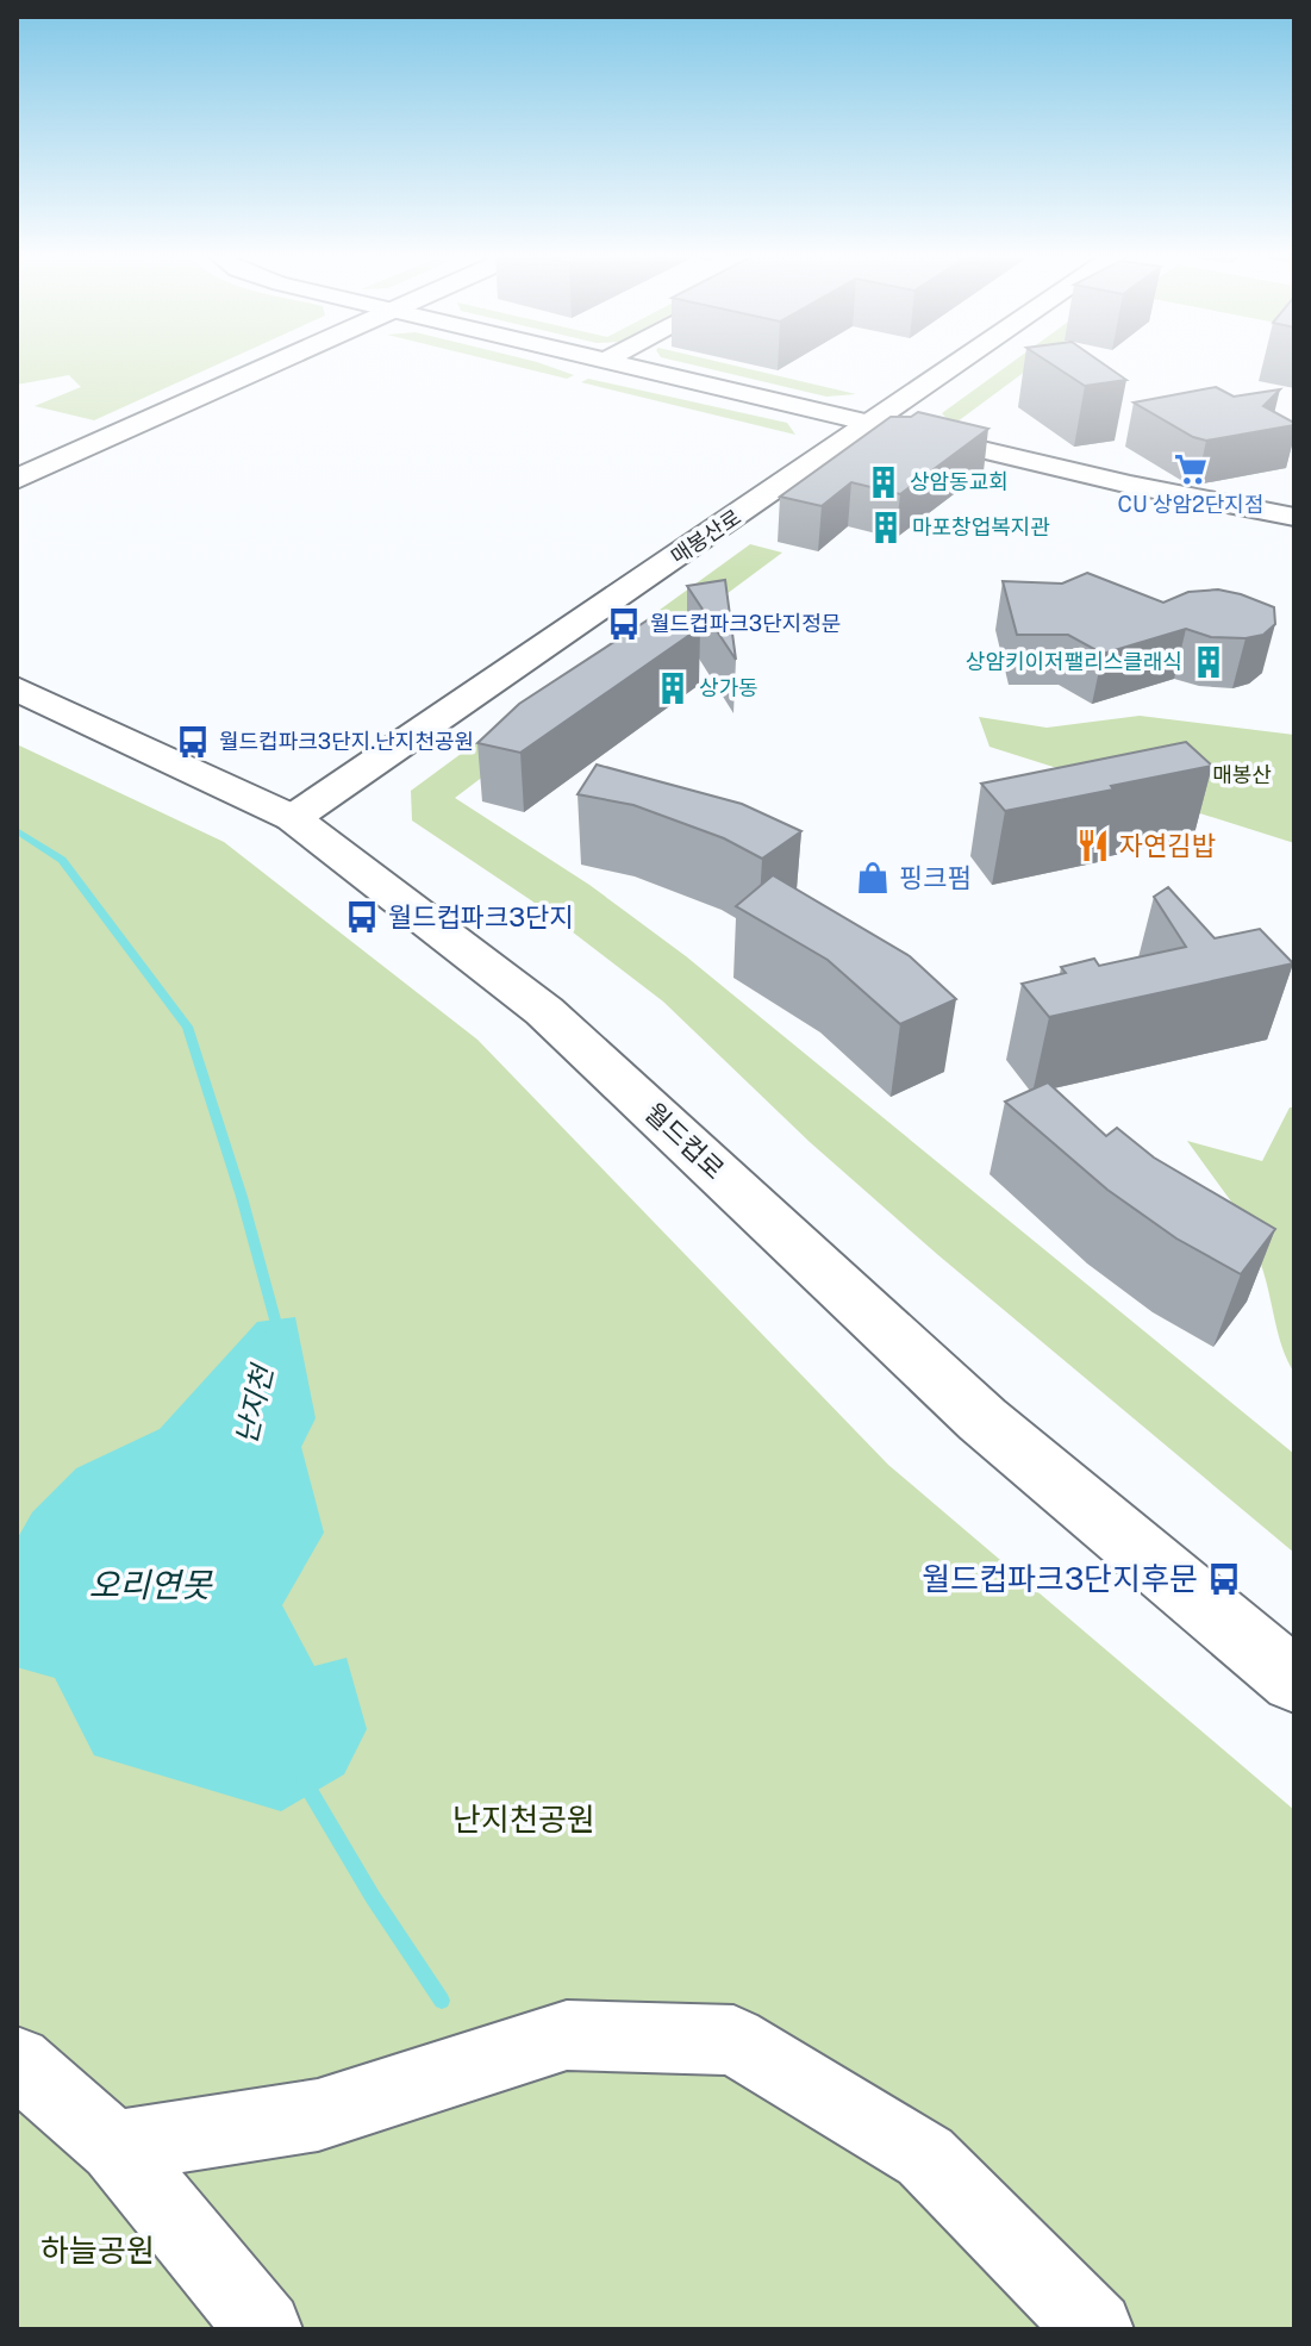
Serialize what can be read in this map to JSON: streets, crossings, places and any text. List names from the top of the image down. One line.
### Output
{"streets":{"main road":["매봉산로","월드컵로"]},"crossings":[["매봉산로","월드컵로"]],"water":["난지천","오리연못"],"parks":["매봉산","난지천공원","하늘공원"],"places":{"supermarket":["CU 상암2단지점"],"building":["상암동교회","마포창업복지관","상암키이저팰리스클래식","상가동"],"bus stop":["월드컵파크3단지정문","월드컵파크3단지.난지천공원","월드컵파크3단지","월드컵파크3단지후문"],"restaurant":["자연김밥"],"shop":["핑크펌"]}}
